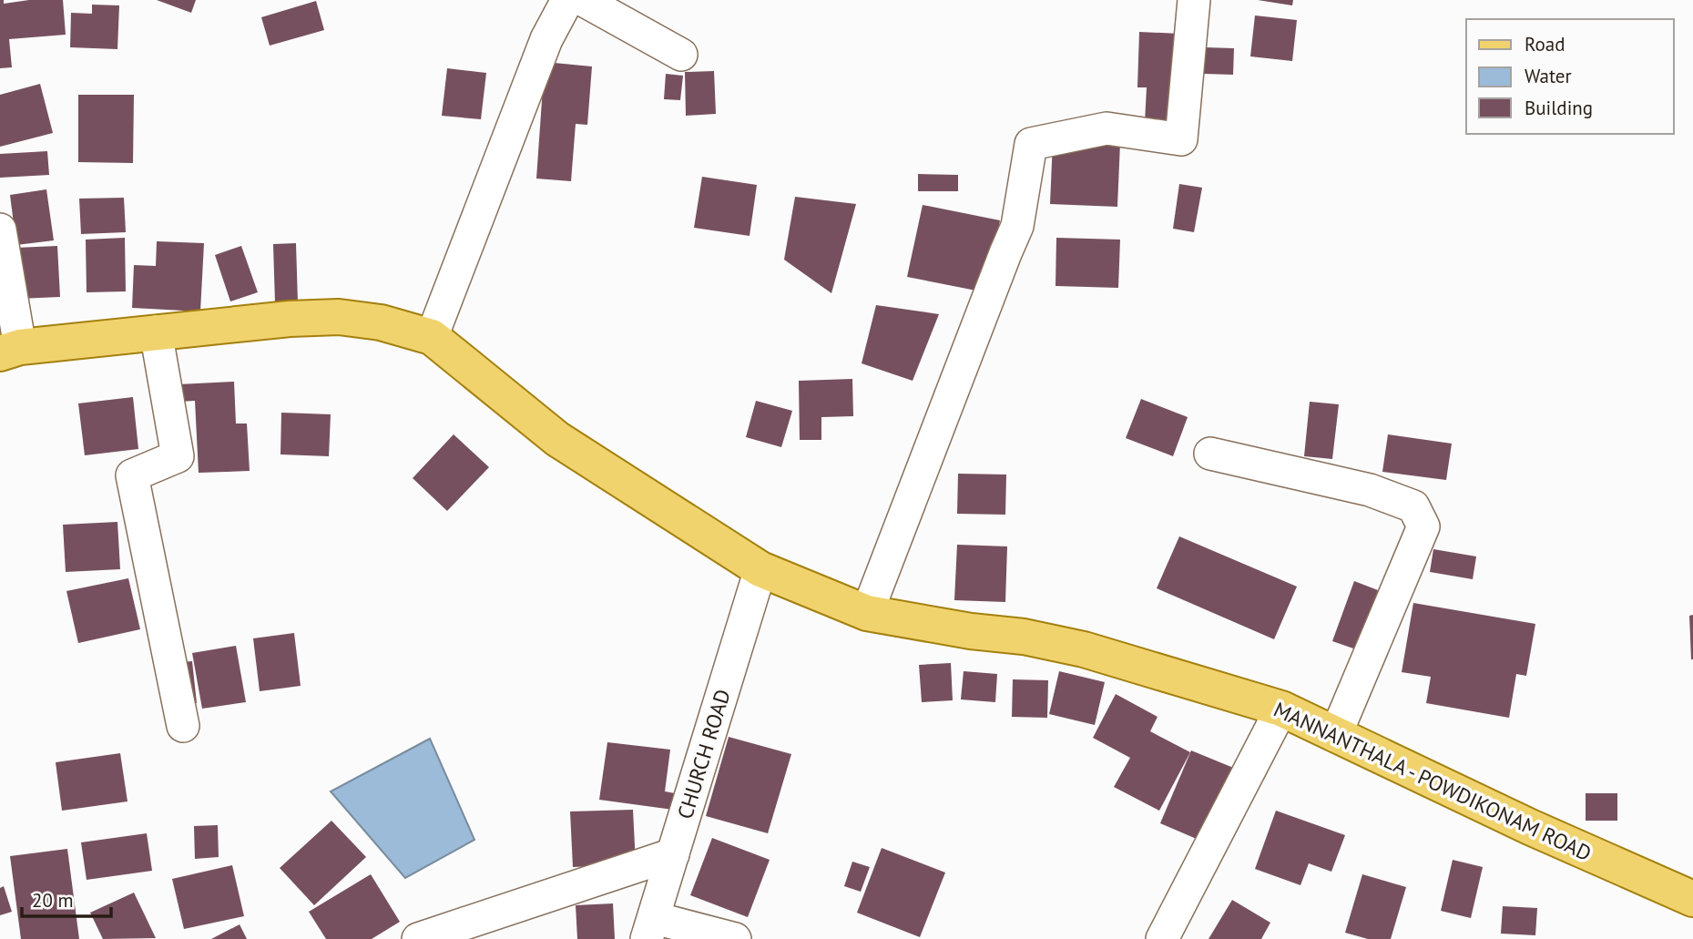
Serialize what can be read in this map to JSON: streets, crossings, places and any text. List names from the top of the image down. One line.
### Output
{"streets":{"main road":["MANNANTHALA - POWDIKONAM ROAD"],"street":["CHURCH ROAD"]},"crossings":[["CHURCH ROAD","MANNANTHALA - POWDIKONAM ROAD"]],"legend":["Road","Water","Building"],"scale_bar":"20 m"}
